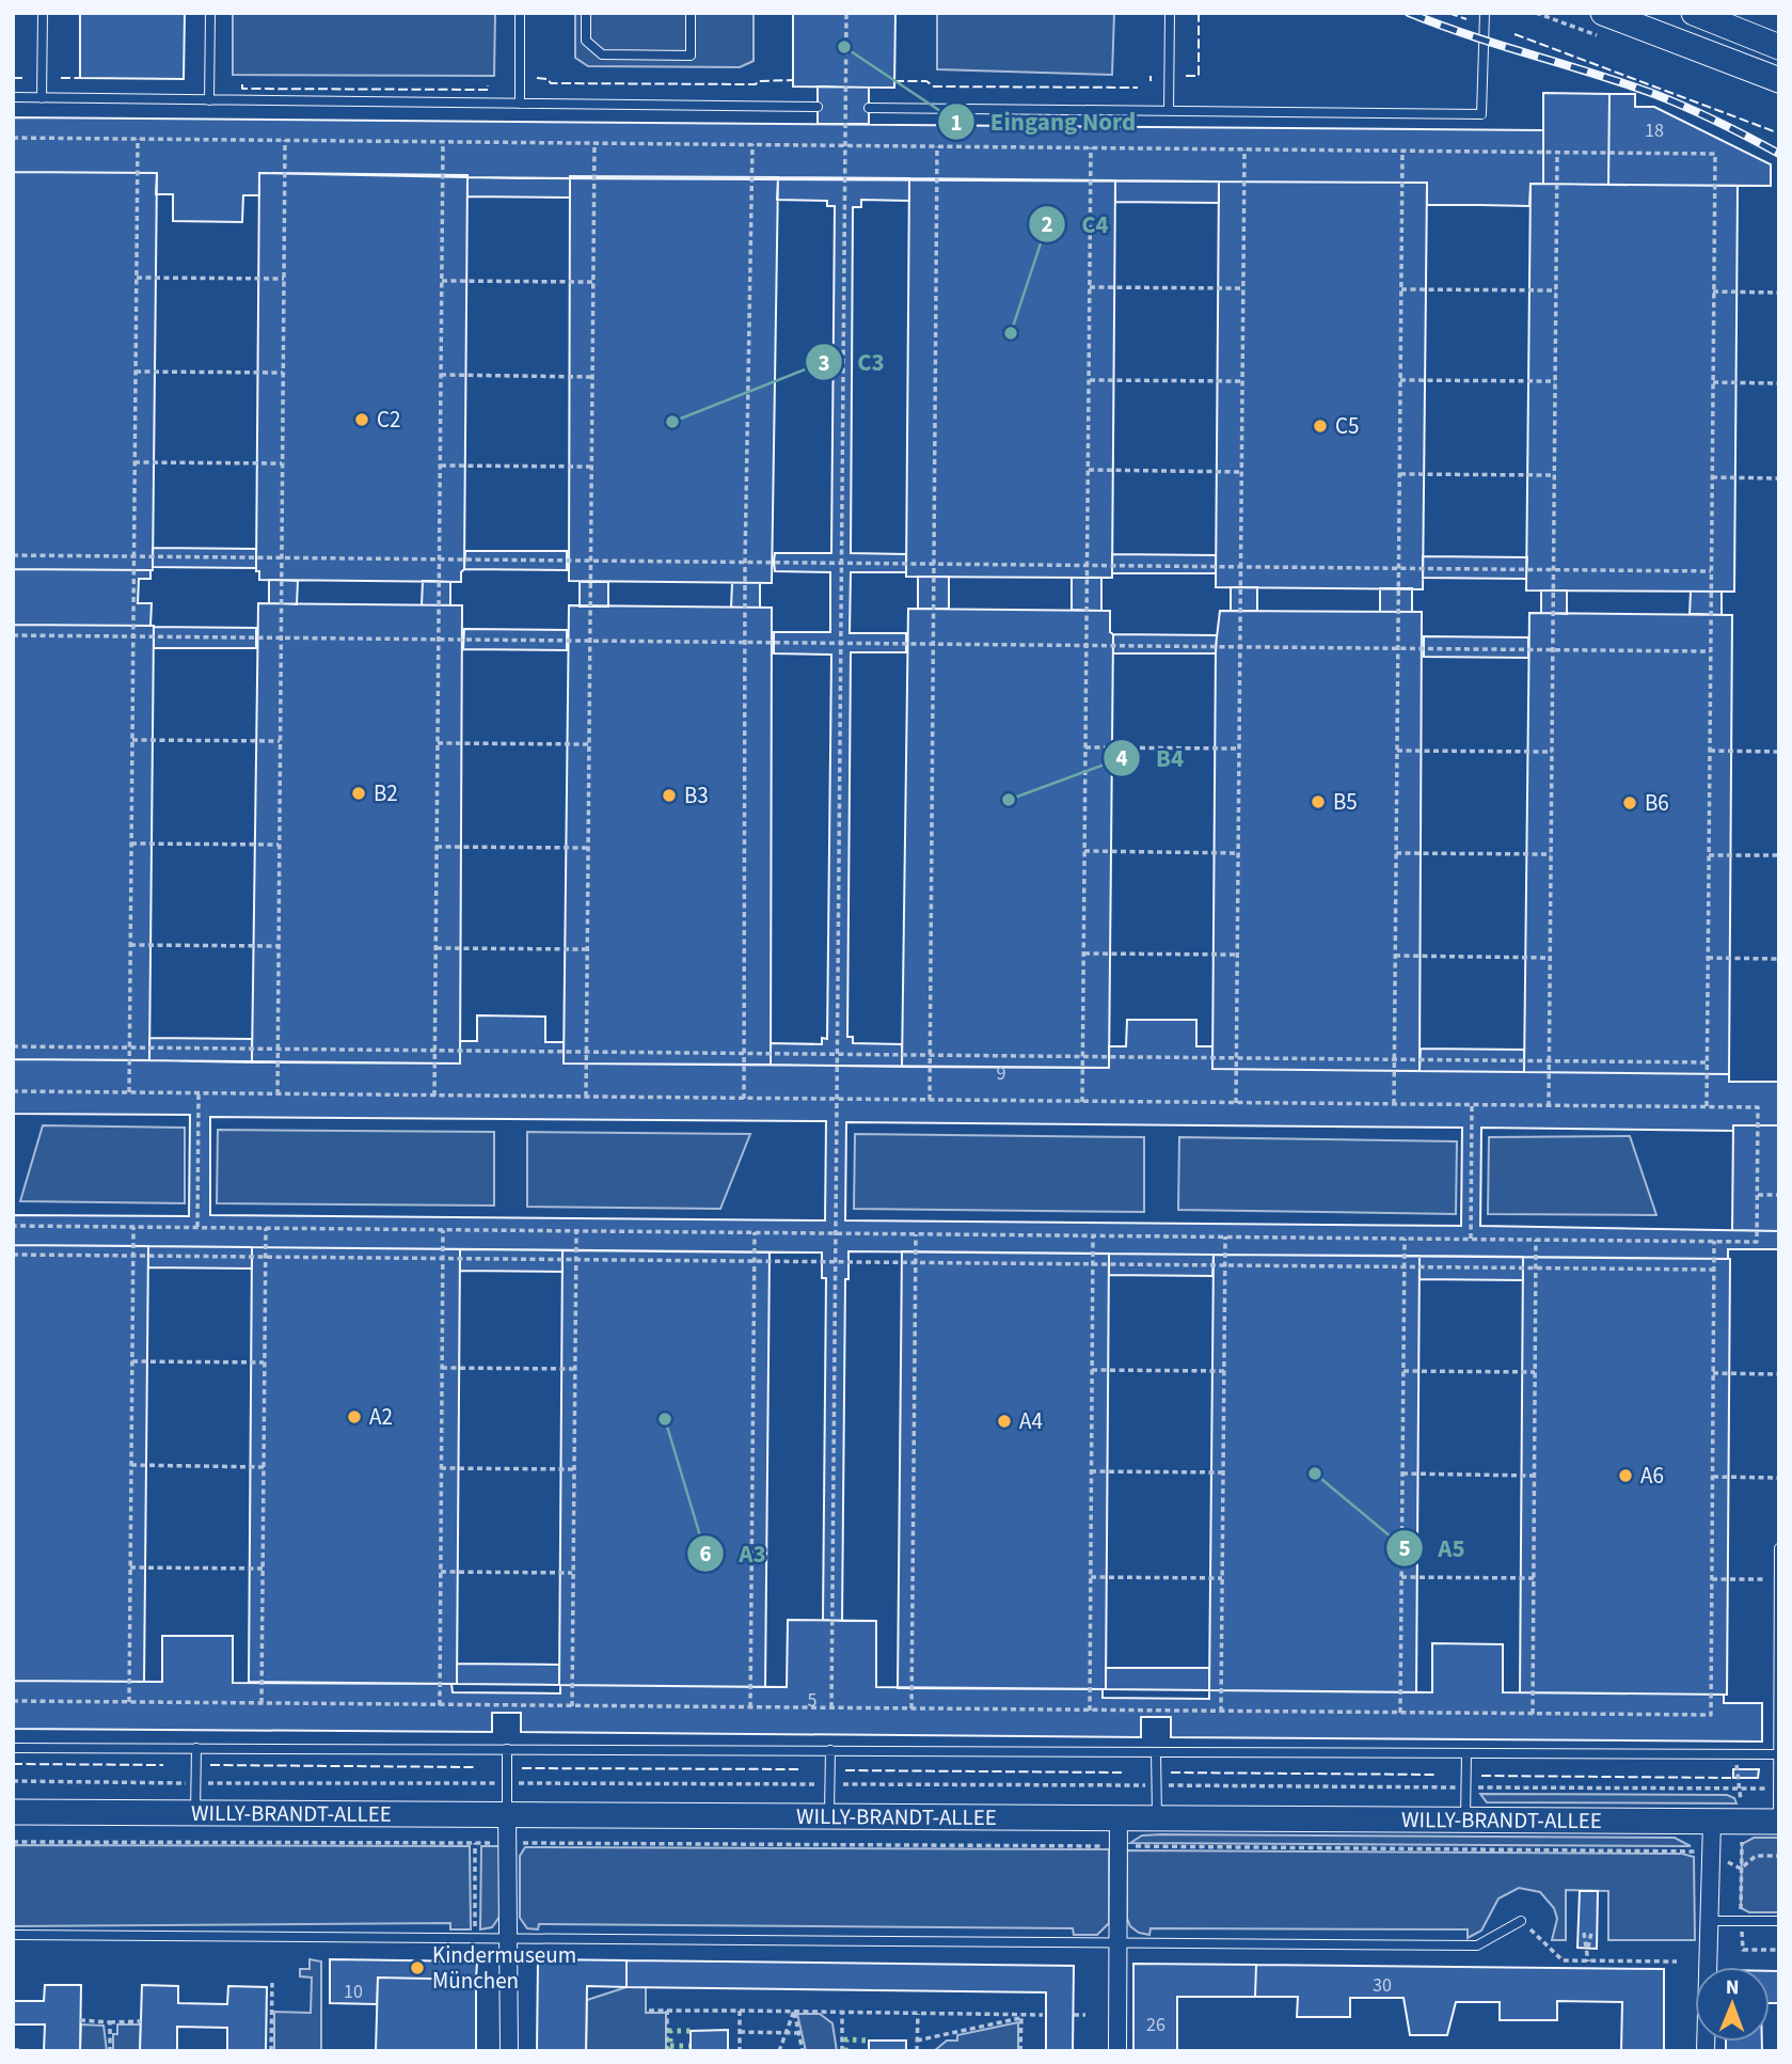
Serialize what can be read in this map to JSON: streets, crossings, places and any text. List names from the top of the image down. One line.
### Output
{"streets":{"main road":["WILLY-BRANDT-ALLEE"]},"places":["Eingang Nord","C4","C2","C3","C5","B2","B3","B4","B5","B6","A2","A3","A4","A5","A6","Kindermuseum München"],"house_numbers":["18","9","5","30","10","26"],"north":"top"}
